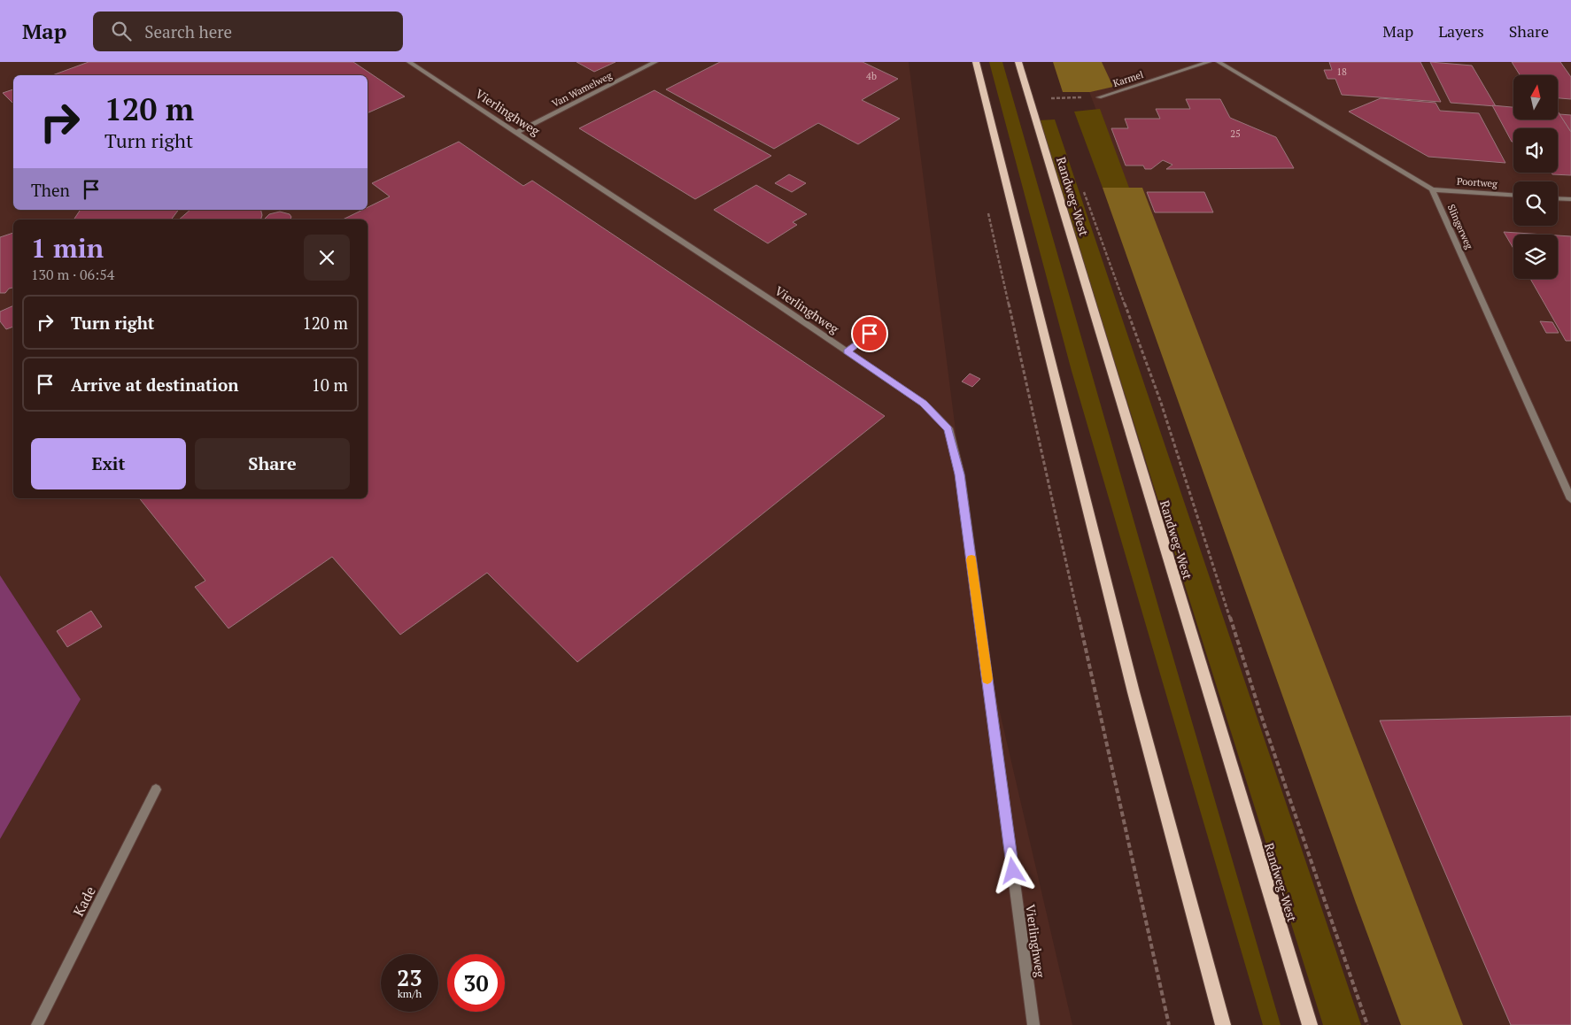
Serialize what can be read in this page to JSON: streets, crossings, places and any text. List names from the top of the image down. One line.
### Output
{"streets":{"main road":["Randweg-West"],"street":["Karmel","Van Wamelweg","Vierlinghweg","Poortweg","Slingerweg","Kade"]},"crossings":[["Van Wamelweg","Vierlinghweg"],["Poortweg","Slingerweg"]],"house_numbers":["18","4b","25"],"north":"top","page":{"header":"Map","search":"Search here","nav":["Map","Layers","Share"],"turn":["120 m","Turn right"],"then":"Then","heading":["1 min","130 m · 06:54"],"list":[{"name":"Turn right","value":"120 m"},{"name":"Arrive at destination","value":"10 m"}],"buttons":["Exit","Share"],"speed":"23 km/h","limit":"30"}}
